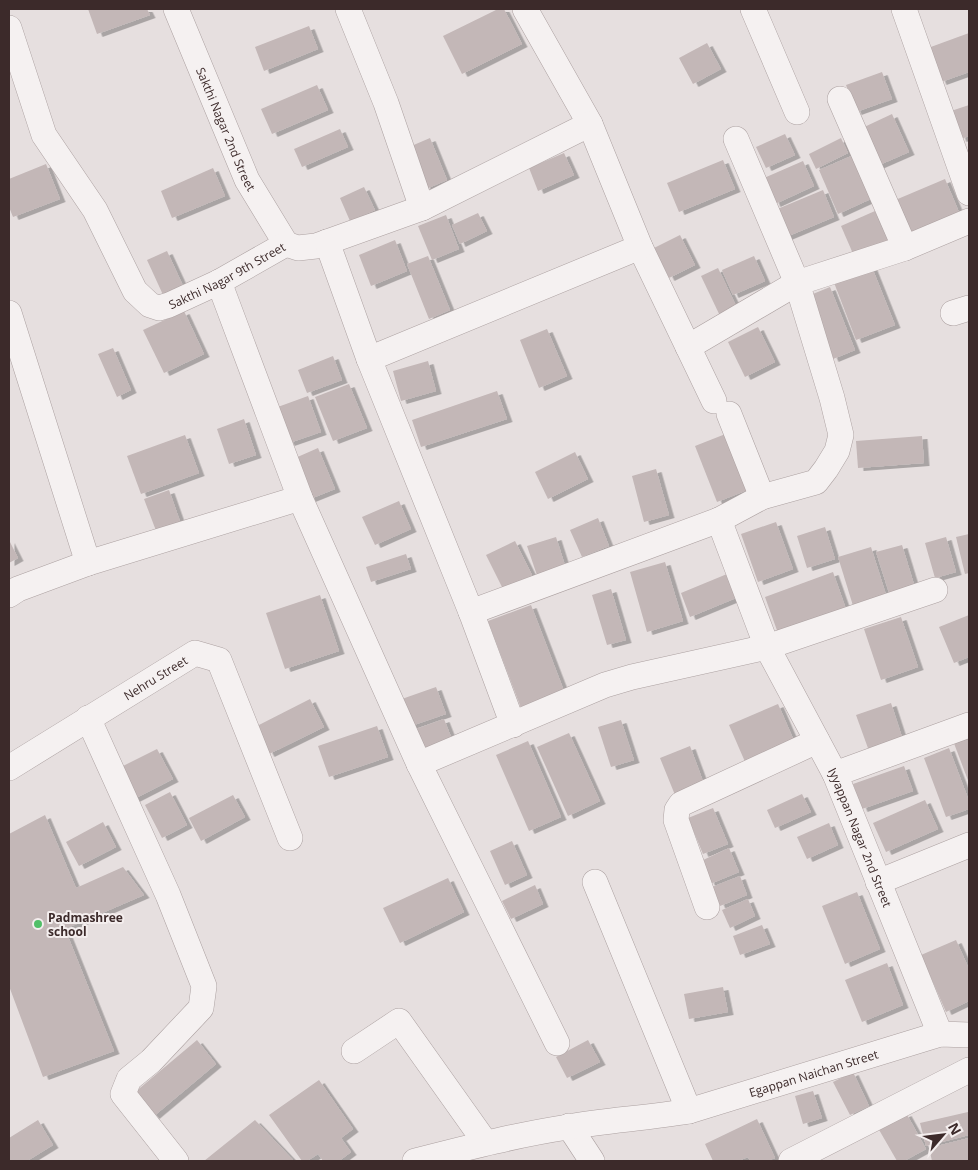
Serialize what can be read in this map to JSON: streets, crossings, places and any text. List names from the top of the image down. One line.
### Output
{"streets":{"street":["Sakthi Nagar 2nd Street","Sakthi Nagar 9th Street","Nehru Street","Iyyappan Nagar 2nd Street","Egappan Naichan Street"]},"crossings":[["Sakthi Nagar 2nd Street","Sakthi Nagar 9th Street"],["Iyyappan Nagar 2nd Street","Egappan Naichan Street"]],"places":["Padmashree school"],"north":"top right"}
